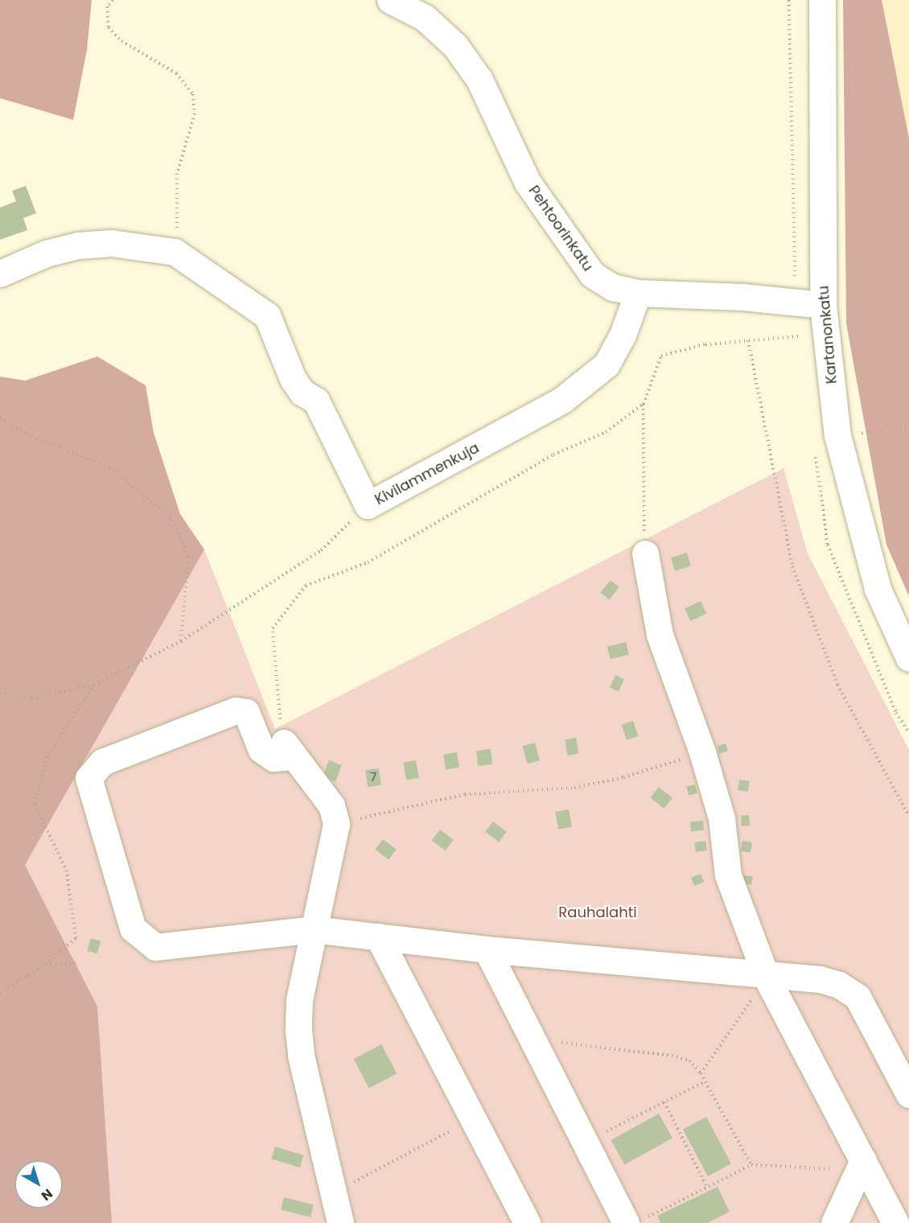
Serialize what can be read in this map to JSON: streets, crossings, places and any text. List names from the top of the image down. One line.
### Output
{"streets":{"street":["Pehtoorinkatu","Kartanonkatu","Kivilammenkuja"]},"crossings":[["Pehtoorinkatu","Kartanonkatu"],["Pehtoorinkatu","Kivilammenkuja"]],"parks":["Rauhalahti"],"house_numbers":["7"],"north":"bottom right"}
